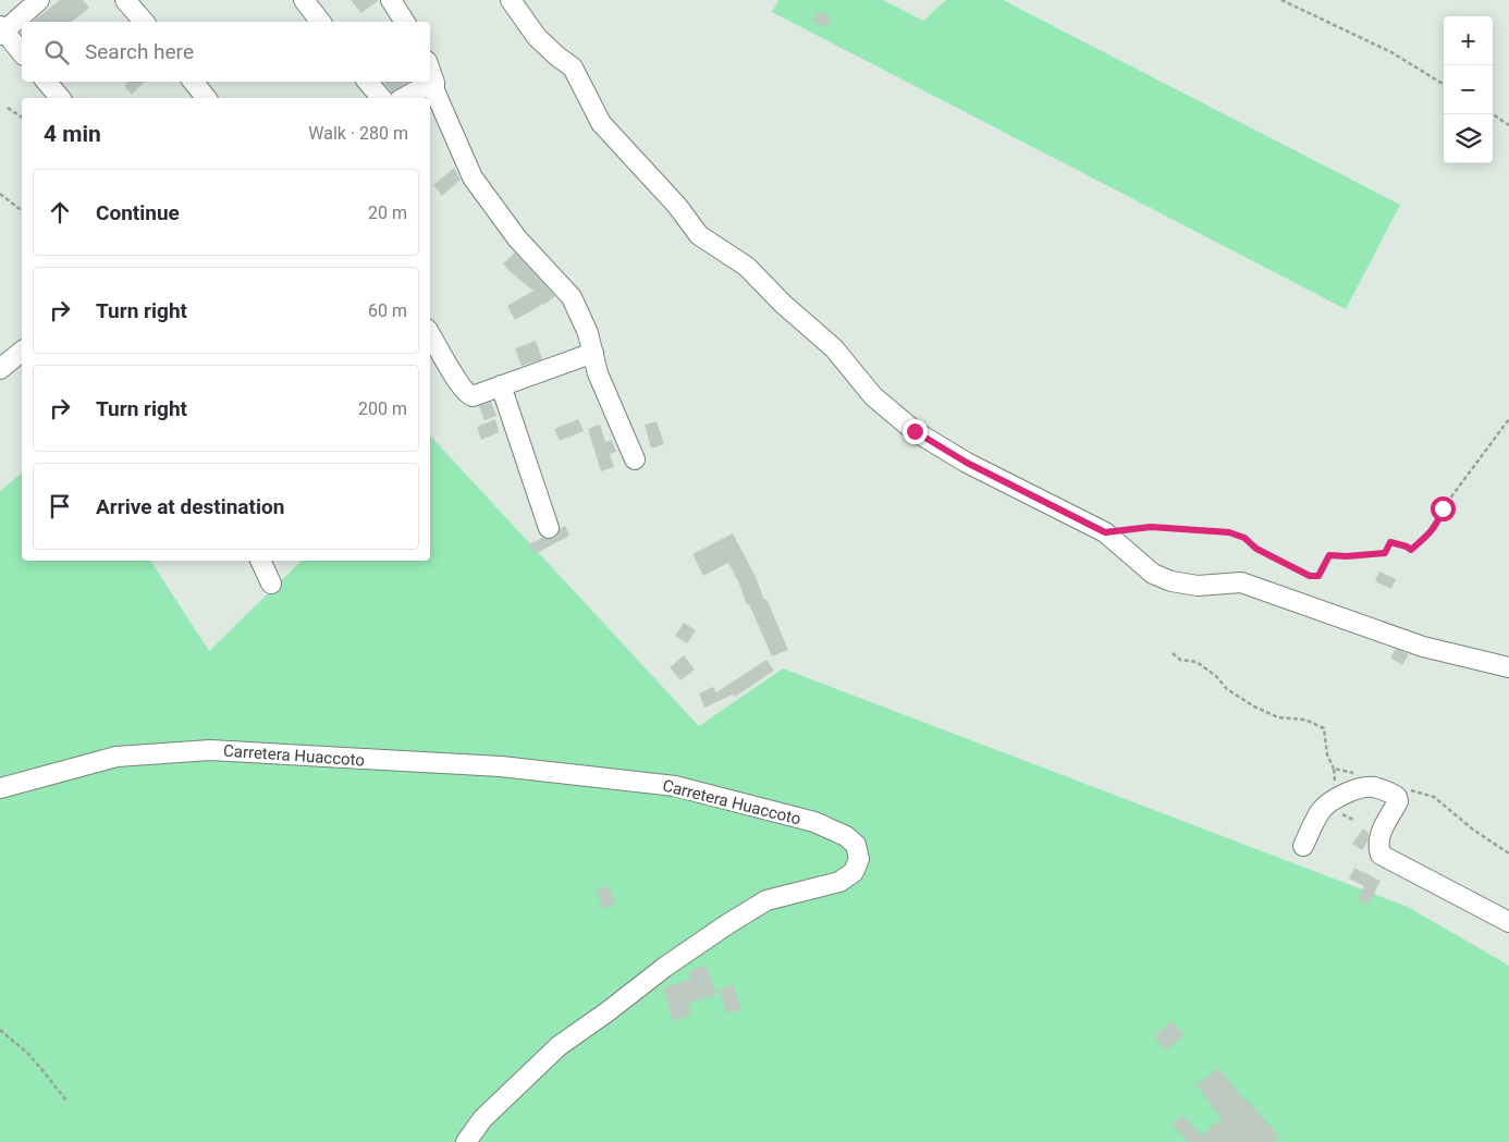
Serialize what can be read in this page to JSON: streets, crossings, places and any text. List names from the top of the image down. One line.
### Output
{"streets":{"street":["Carretera Huaccoto"]},"page":{"map_buttons":["+","−"],"search":"Search here","heading":["4 min","Walk · 280 m"],"list":[["Continue","20 m"],["Turn right","60 m"],["Turn right","200 m"],"Arrive at destination"]}}
